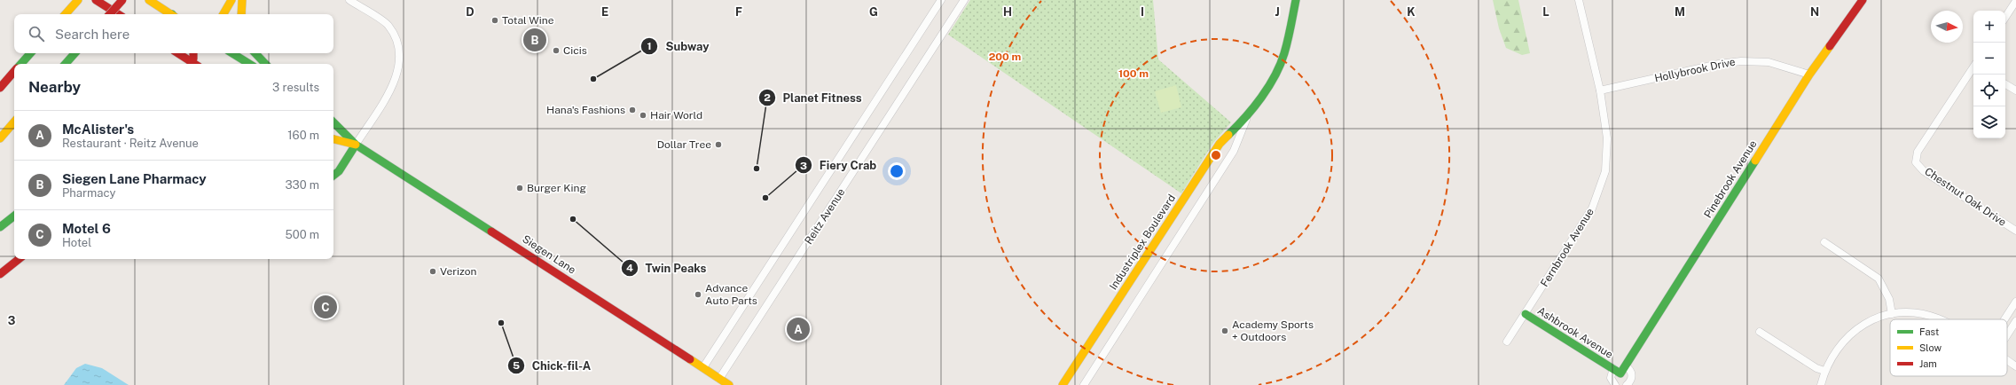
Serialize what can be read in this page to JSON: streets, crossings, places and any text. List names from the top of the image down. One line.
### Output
{"streets":{"main road":["Pinebrook Avenue","Industriplex Boulevard","Siegen Lane","Ashbrook Avenue"],"street":["Hollybrook Drive","Chestnut Oak Drive","Reitz Avenue","Fernbrook Avenue"]},"crossings":[["Hollybrook Drive","Pinebrook Avenue"],["Hollybrook Drive","Fernbrook Avenue"],["Pinebrook Avenue","Ashbrook Avenue"],["Reitz Avenue","Siegen Lane"],["Fernbrook Avenue","Ashbrook Avenue"]],"places":["Total Wine","Cicis","Subway","Hana's Fashions","Hair World","Dollar Tree","Planet Fitness","Burger King","Fiery Crab","Twin Peaks","Verizon","Advance Auto Parts","Chick-fil-A","Academy Sports + Outdoors"],"legend":["Fast","Slow","Jam"],"north":"right","page":{"map_buttons":["+","−"],"search":"Search here","pins":["B","C","A"],"heading":["Nearby","3 results"],"list":[{"mark":"A","name":"McAlister's","note":"Restaurant · Reitz Avenue","value":"160 m"},{"mark":"B","name":"Siegen Lane Pharmacy","note":"Pharmacy","value":"330 m"},{"mark":"C","name":"Motel 6","note":"Hotel","value":"500 m"}]},"grid":{"columns":["D","E","F","G","H","I","J","K","L","M","N"],"rows":["3"]},"rings":["200 m","100 m"]}
